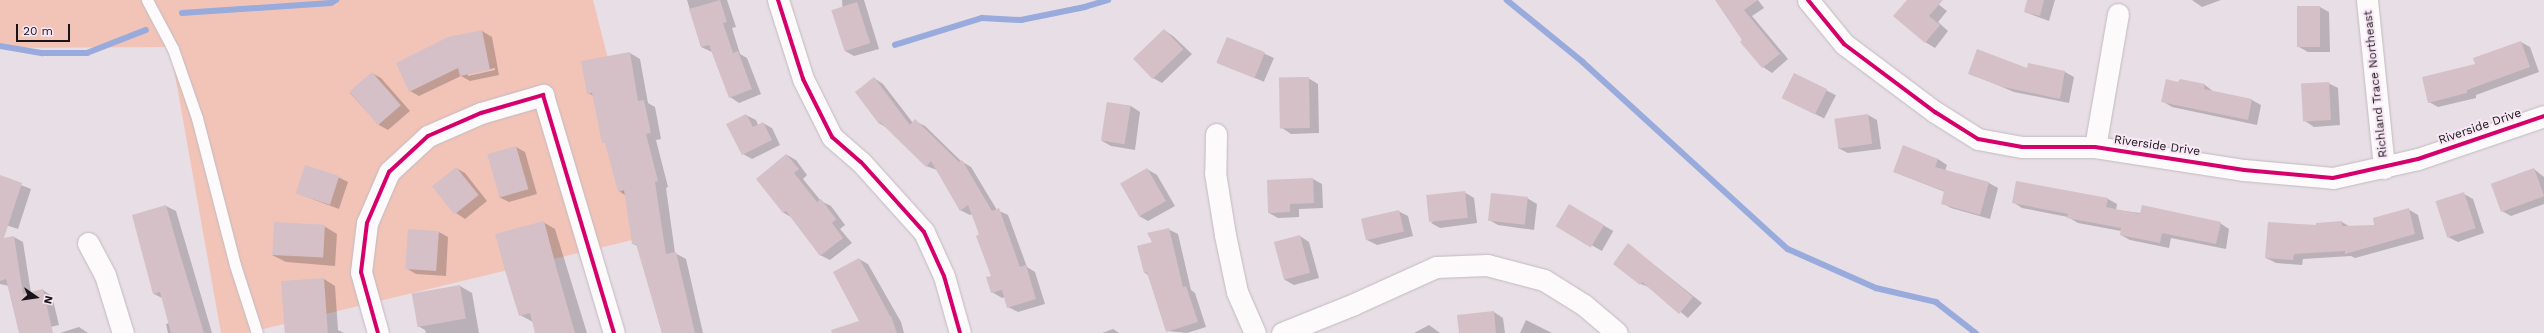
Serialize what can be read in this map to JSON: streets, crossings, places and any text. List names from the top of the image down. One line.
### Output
{"streets":{"street":["Richland Trace Northeast","Riverside Drive"]},"crossings":[["Richland Trace Northeast","Riverside Drive"]],"scale_bar":"20 m","north":"right"}
